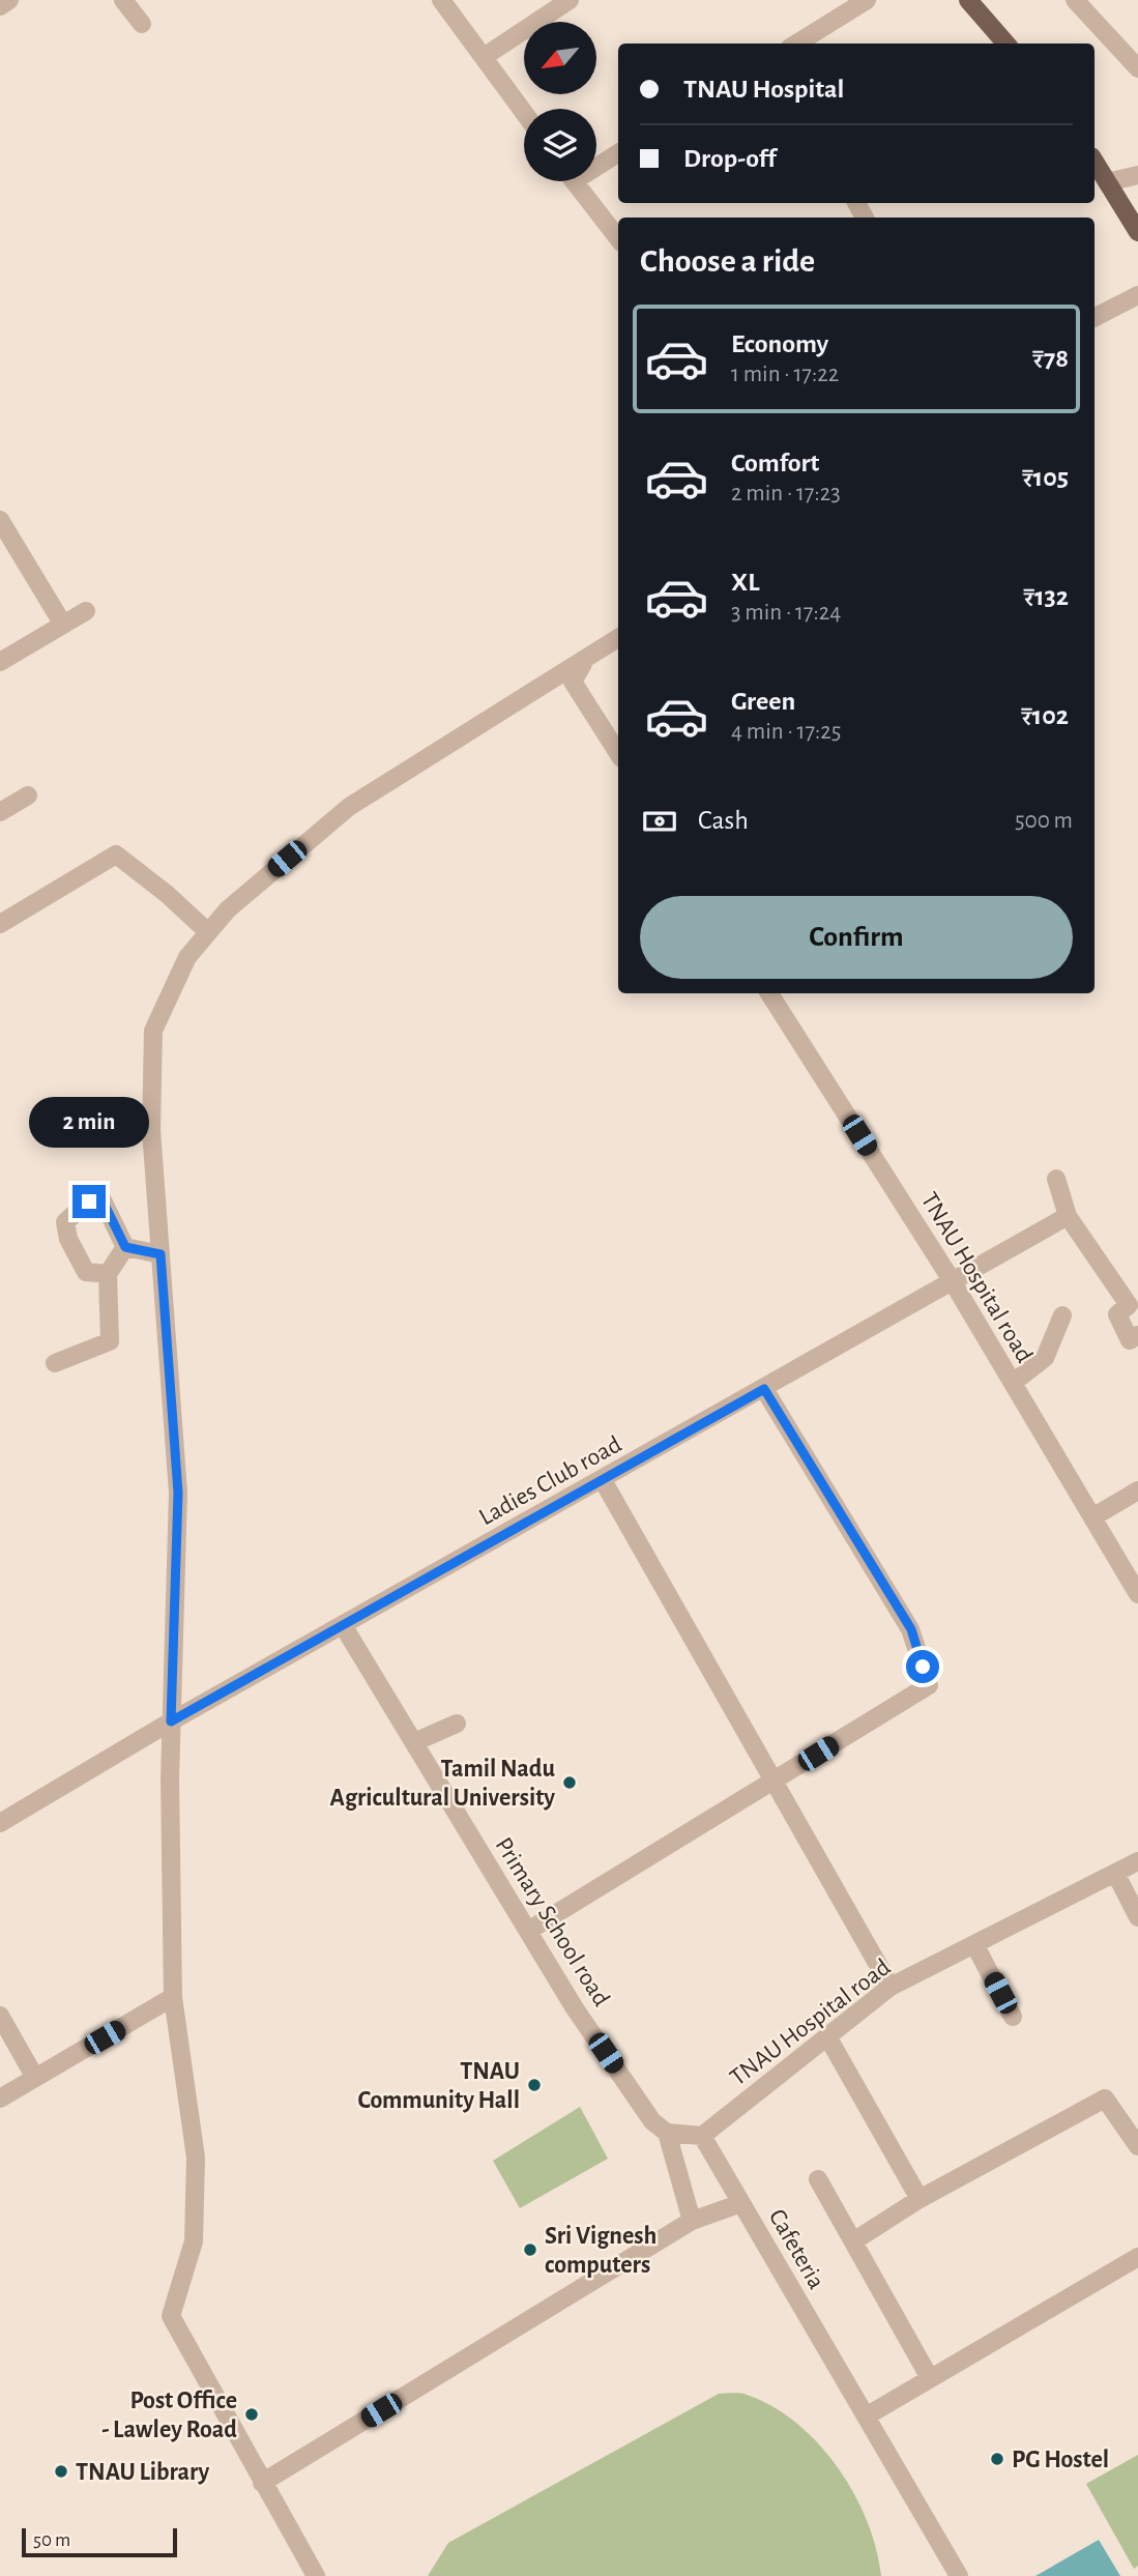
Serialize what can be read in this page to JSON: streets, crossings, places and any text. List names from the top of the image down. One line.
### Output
{"streets":{"street":["TNAU Hospital road","Ladies Club road","Primary School road","Cafeteria"]},"crossings":[["TNAU Hospital road","Ladies Club road"],["Ladies Club road","Primary School road"]],"places":["Tamil Nadu Agricultural University","TNAU Community Hall","Sri Vignesh computers","Post Office - Lawley Road","PG Hostel","TNAU Library"],"scale_bar":"50 m","north":"bottom left","page":{"banner":["TNAU Hospital","Drop-off"],"heading":"Choose a ride","list":[{"name":"Economy","note":"1 min · 17:22","value":"₹78"},{"name":"Comfort","note":"2 min · 17:23","value":"₹105"},{"name":"XL","note":"3 min · 17:24","value":"₹132"},{"name":"Green","note":"4 min · 17:25","value":"₹102"}],"pay":["Cash","500 m"],"buttons":"Confirm","bubble":"2 min","scale":"50 m"}}
